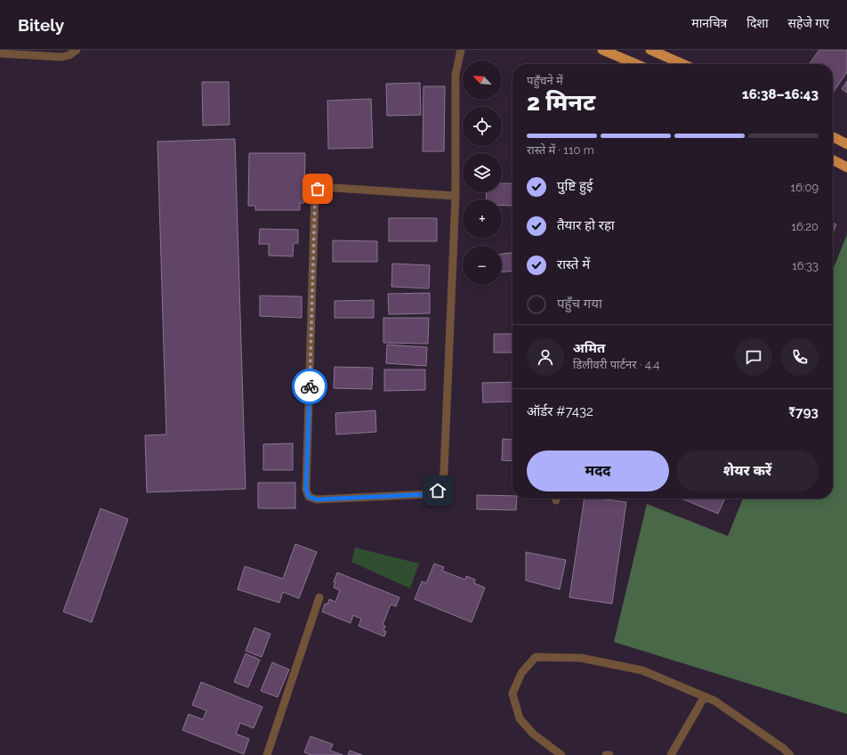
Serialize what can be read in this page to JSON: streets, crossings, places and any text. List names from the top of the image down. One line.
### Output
{"north":"top left","page":{"header":"Bitely","nav":["मानचित्र","दिशा","सहेजे गए"],"map_buttons":["+","−"],"heading":["2 मिनट","पहुँचने में","16:38–16:43"],"panel":["अमित","डिलीवरी पार्टनर · 4.4","ऑर्डर #7432","₹793"],"bar":"रास्ते में · 110 m","list":[["पुष्टि हुई","16:09"],["तैयार हो रहा","16:20"],["रास्ते में","16:33"],"पहुँच गया"],"buttons":["मदद","शेयर करें"]}}
